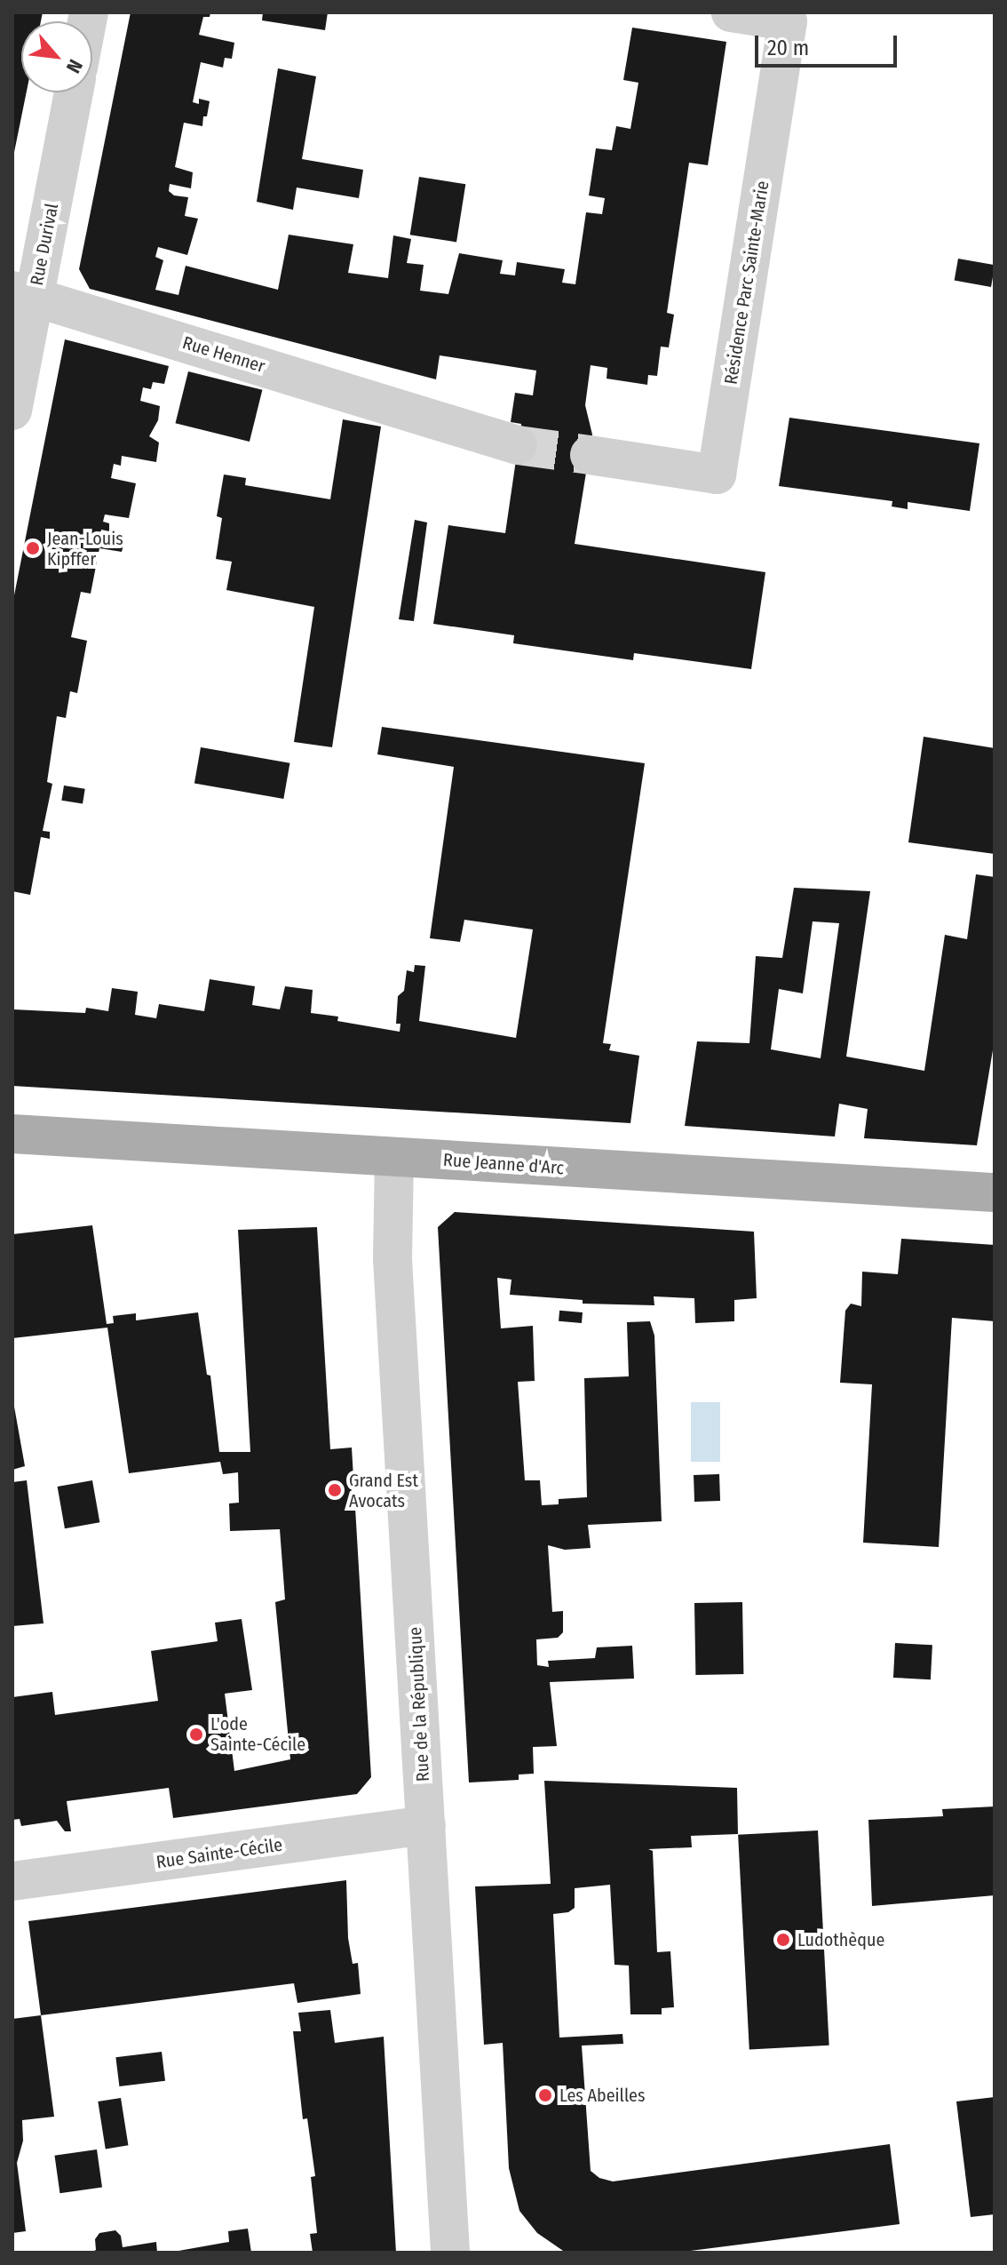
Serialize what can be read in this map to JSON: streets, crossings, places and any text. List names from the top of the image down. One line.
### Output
{"streets":{"main road":["Rue Jeanne d'Arc"],"street":["Rue Durival","Résidence Parc Sainte-Marie","Rue Henner","Rue de la République","Rue Sainte-Cécile"]},"crossings":[["Rue Durival","Rue Henner"],["Rue Jeanne d'Arc","Rue de la République"],["Rue de la République","Rue Sainte-Cécile"]],"places":["Jean-Louis Kipffer","Grand Est Avocats","L'ode Sainte-Cécile","Ludothèque","Les Abeilles"],"scale_bar":"20 m","north":"bottom right"}
